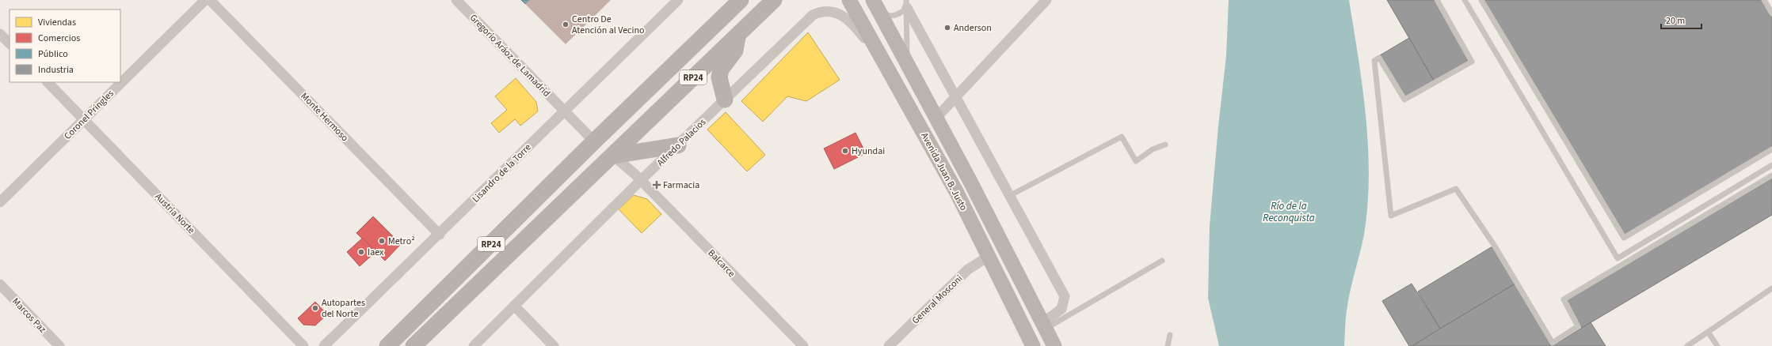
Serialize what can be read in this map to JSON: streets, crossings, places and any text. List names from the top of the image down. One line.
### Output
{"streets":{"main road":["RP24","Avenida Juan B. Justo"],"street":["Gregorio Aráoz de Lamadrid","Coronel Pringles","Monte Hermoso","Alfredo Palacios","Lisandro de la Torre","Austria Norte","Balcarce","General Mosconi","Marcos Paz"]},"crossings":[["Gregorio Aráoz de Lamadrid","RP24"],["Gregorio Aráoz de Lamadrid","Lisandro de la Torre"],["RP24","Balcarce"],["Coronel Pringles","Austria Norte"],["Monte Hermoso","Lisandro de la Torre"],["Alfredo Palacios","Avenida Juan B. Justo"],["Alfredo Palacios","Balcarce"],["Avenida Juan B. Justo","General Mosconi"]],"water":["Río de la Reconquista"],"places":{"other":["Centro De Atención al Vecino","Anderson","Hyundai","Metro²","Iaex","Autopartes del Norte"],"health":["Farmacia"]},"legend":["Viviendas","Comercios","Público","Industria"],"scale_bar":"20 m"}
